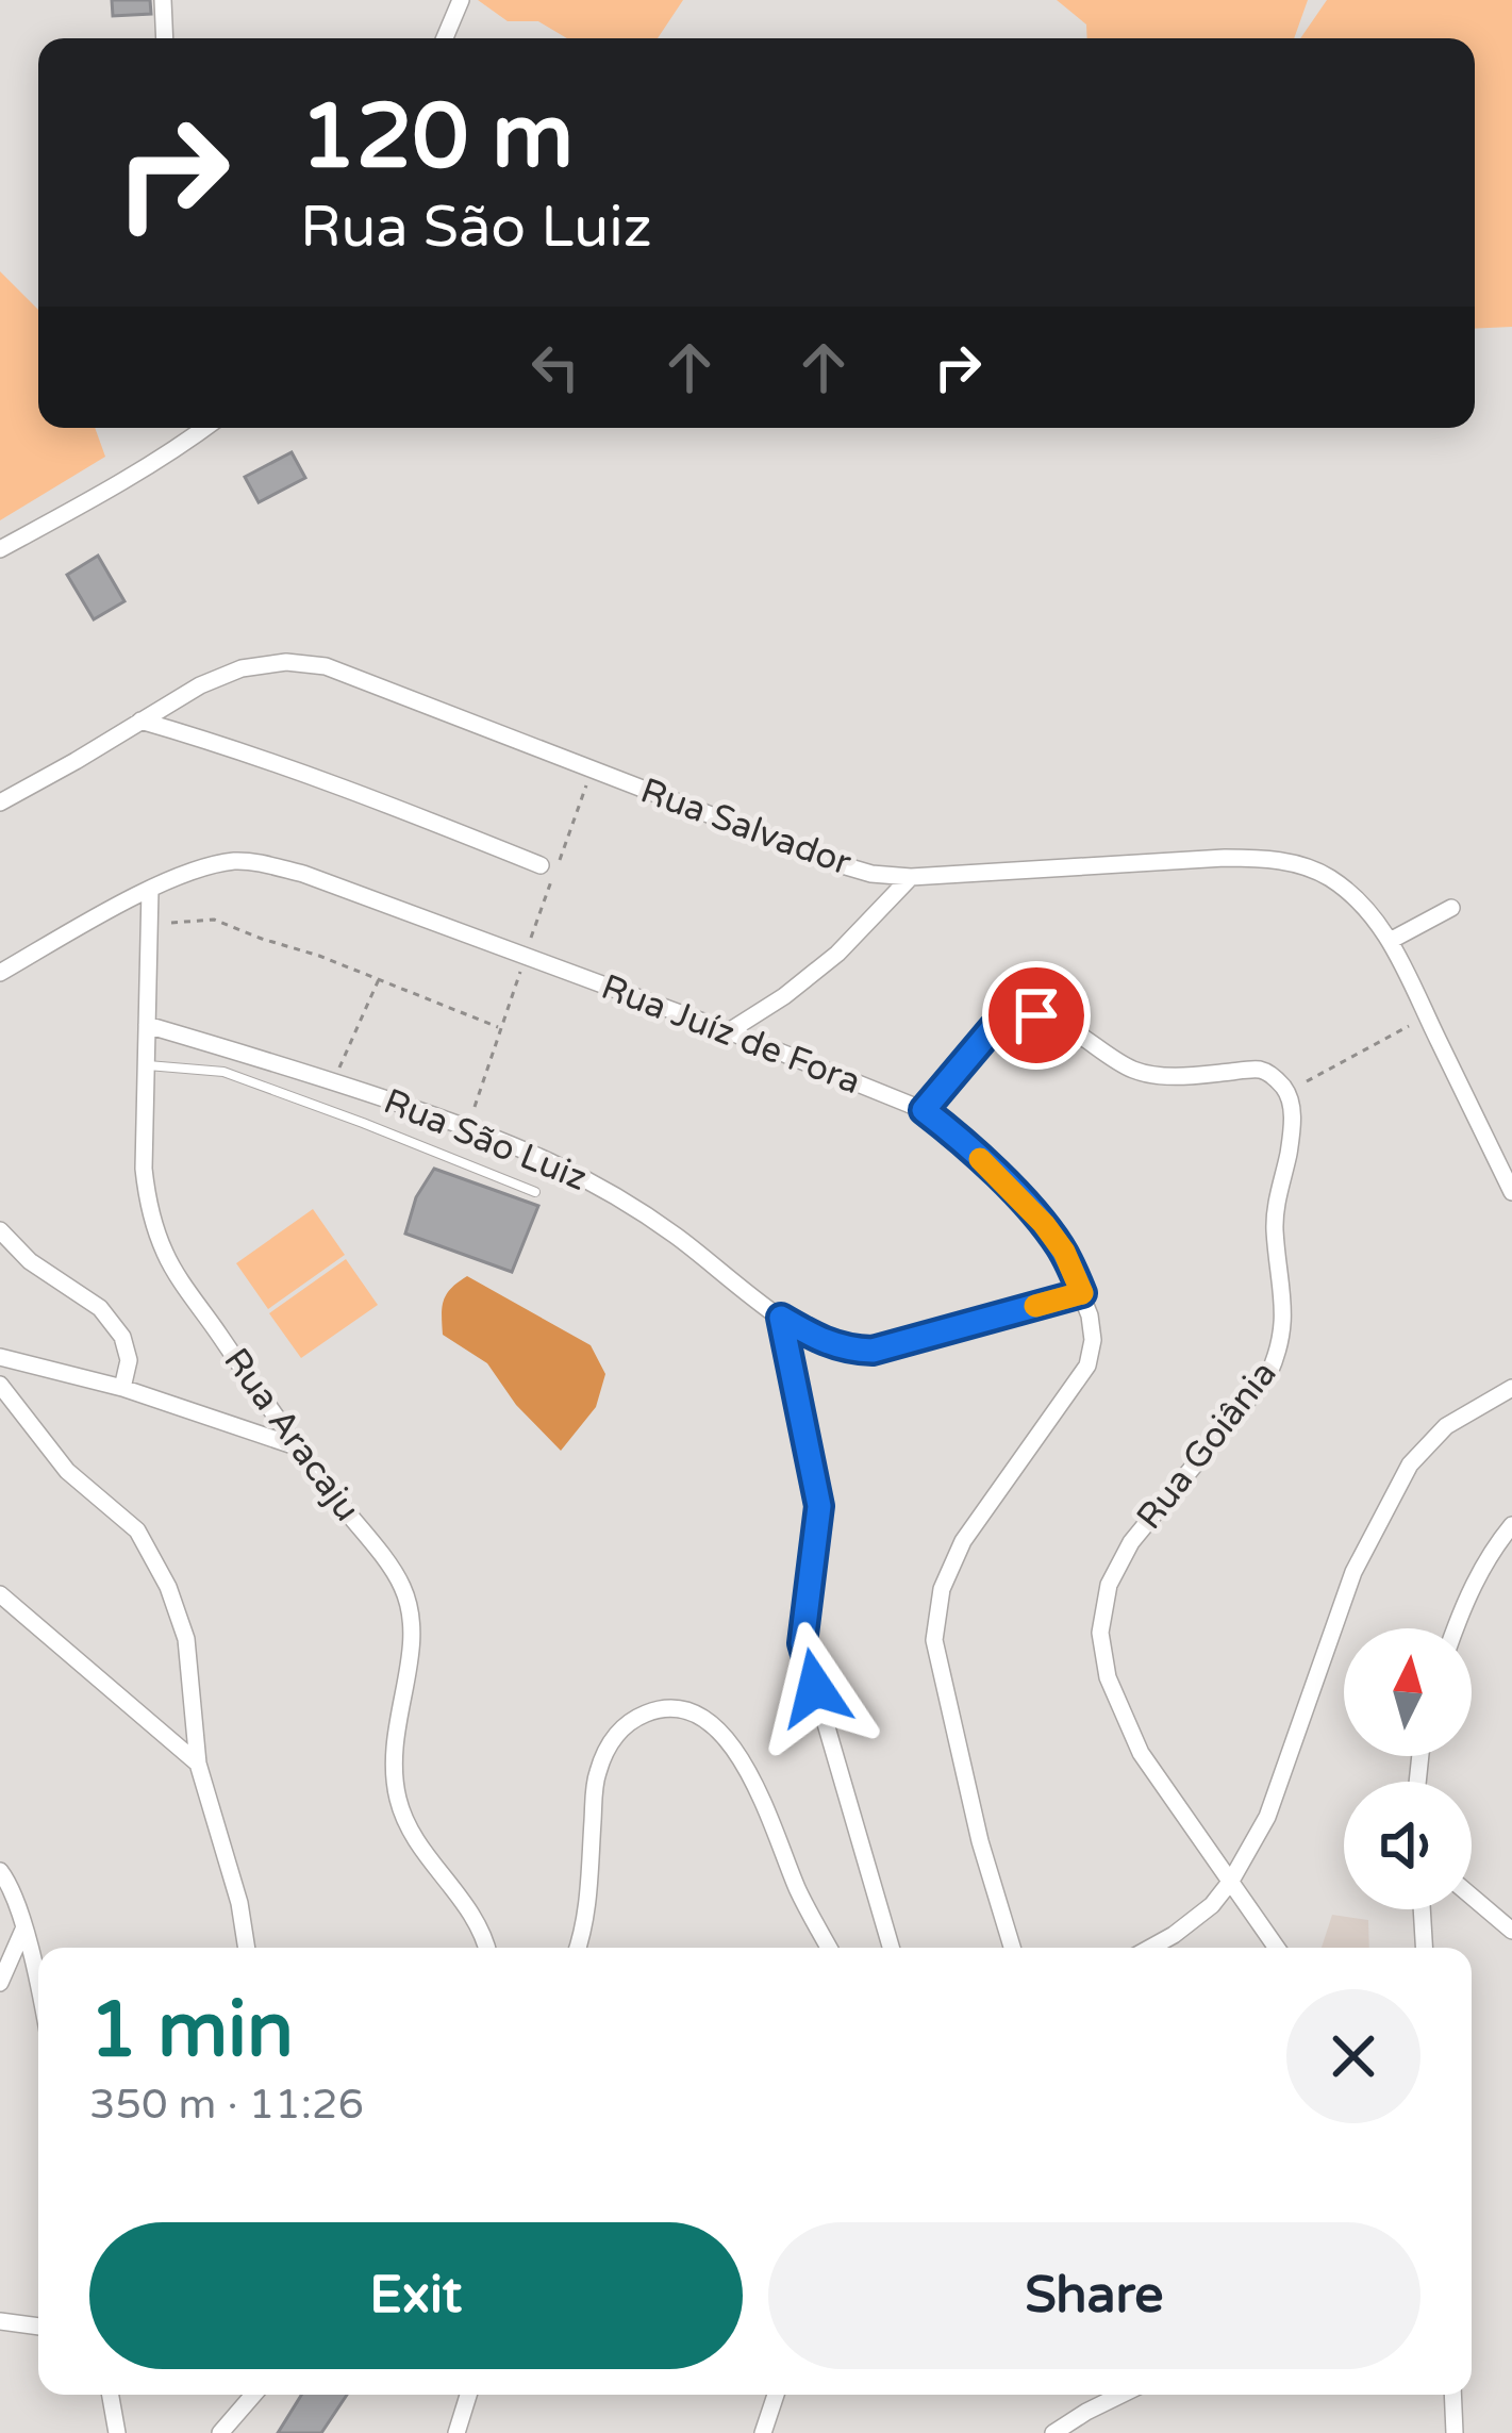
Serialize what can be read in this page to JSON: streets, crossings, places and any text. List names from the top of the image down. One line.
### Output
{"streets":{"street":["Rua Salvador","Rua Juíz de Fora","Rua São Luiz","Rua Aracaju","Rua Goiânia"]},"crossings":[["Rua Juíz de Fora","Rua São Luiz"],["Rua Juíz de Fora","Rua Aracaju"],["Rua São Luiz","Rua Aracaju"]],"north":"top","page":{"turn":["120 m","Rua São Luiz"],"heading":["1 min","350 m · 11:26"],"buttons":["Exit","Share"]}}
